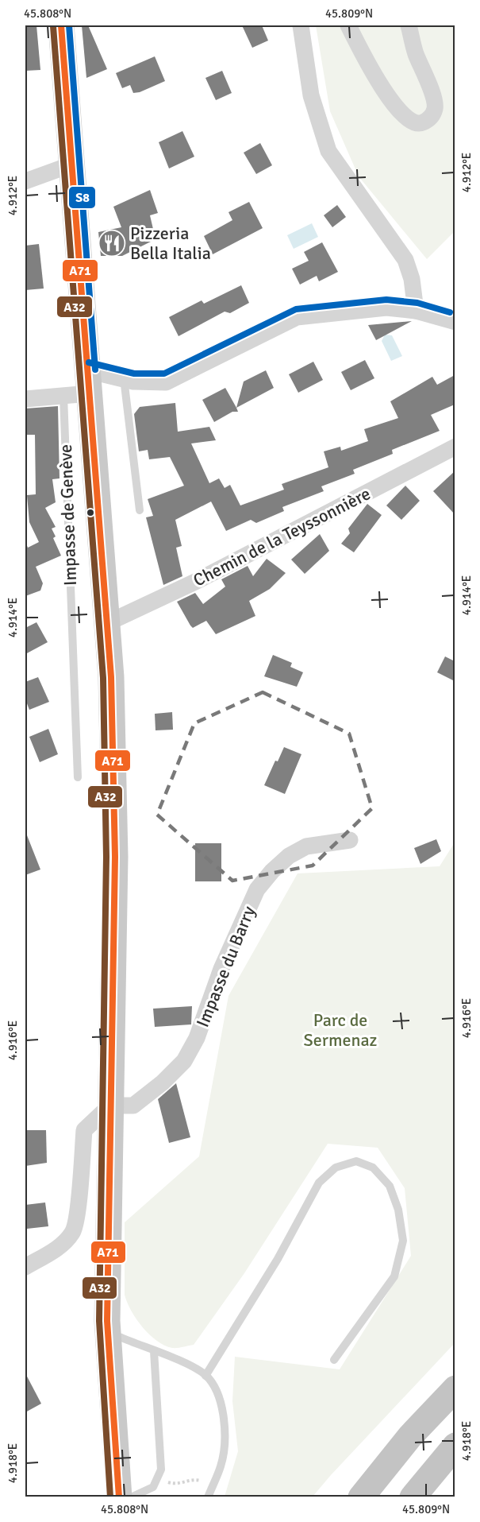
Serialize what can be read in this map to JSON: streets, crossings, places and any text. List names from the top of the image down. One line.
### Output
{"streets":{"street":["Chemin de la Teyssonnière","Impasse du Barry"],"lane":["Impasse de Genève"]},"parks":["Parc de Sermenaz"],"places":{"restaurant":["Pizzeria Bella Italia"]},"lines":["transit line A71","transit line S8","transit line A32"],"coordinates":["45.808°N","45.809°N","4.912°E","4.914°E","4.916°E","4.918°E"]}
